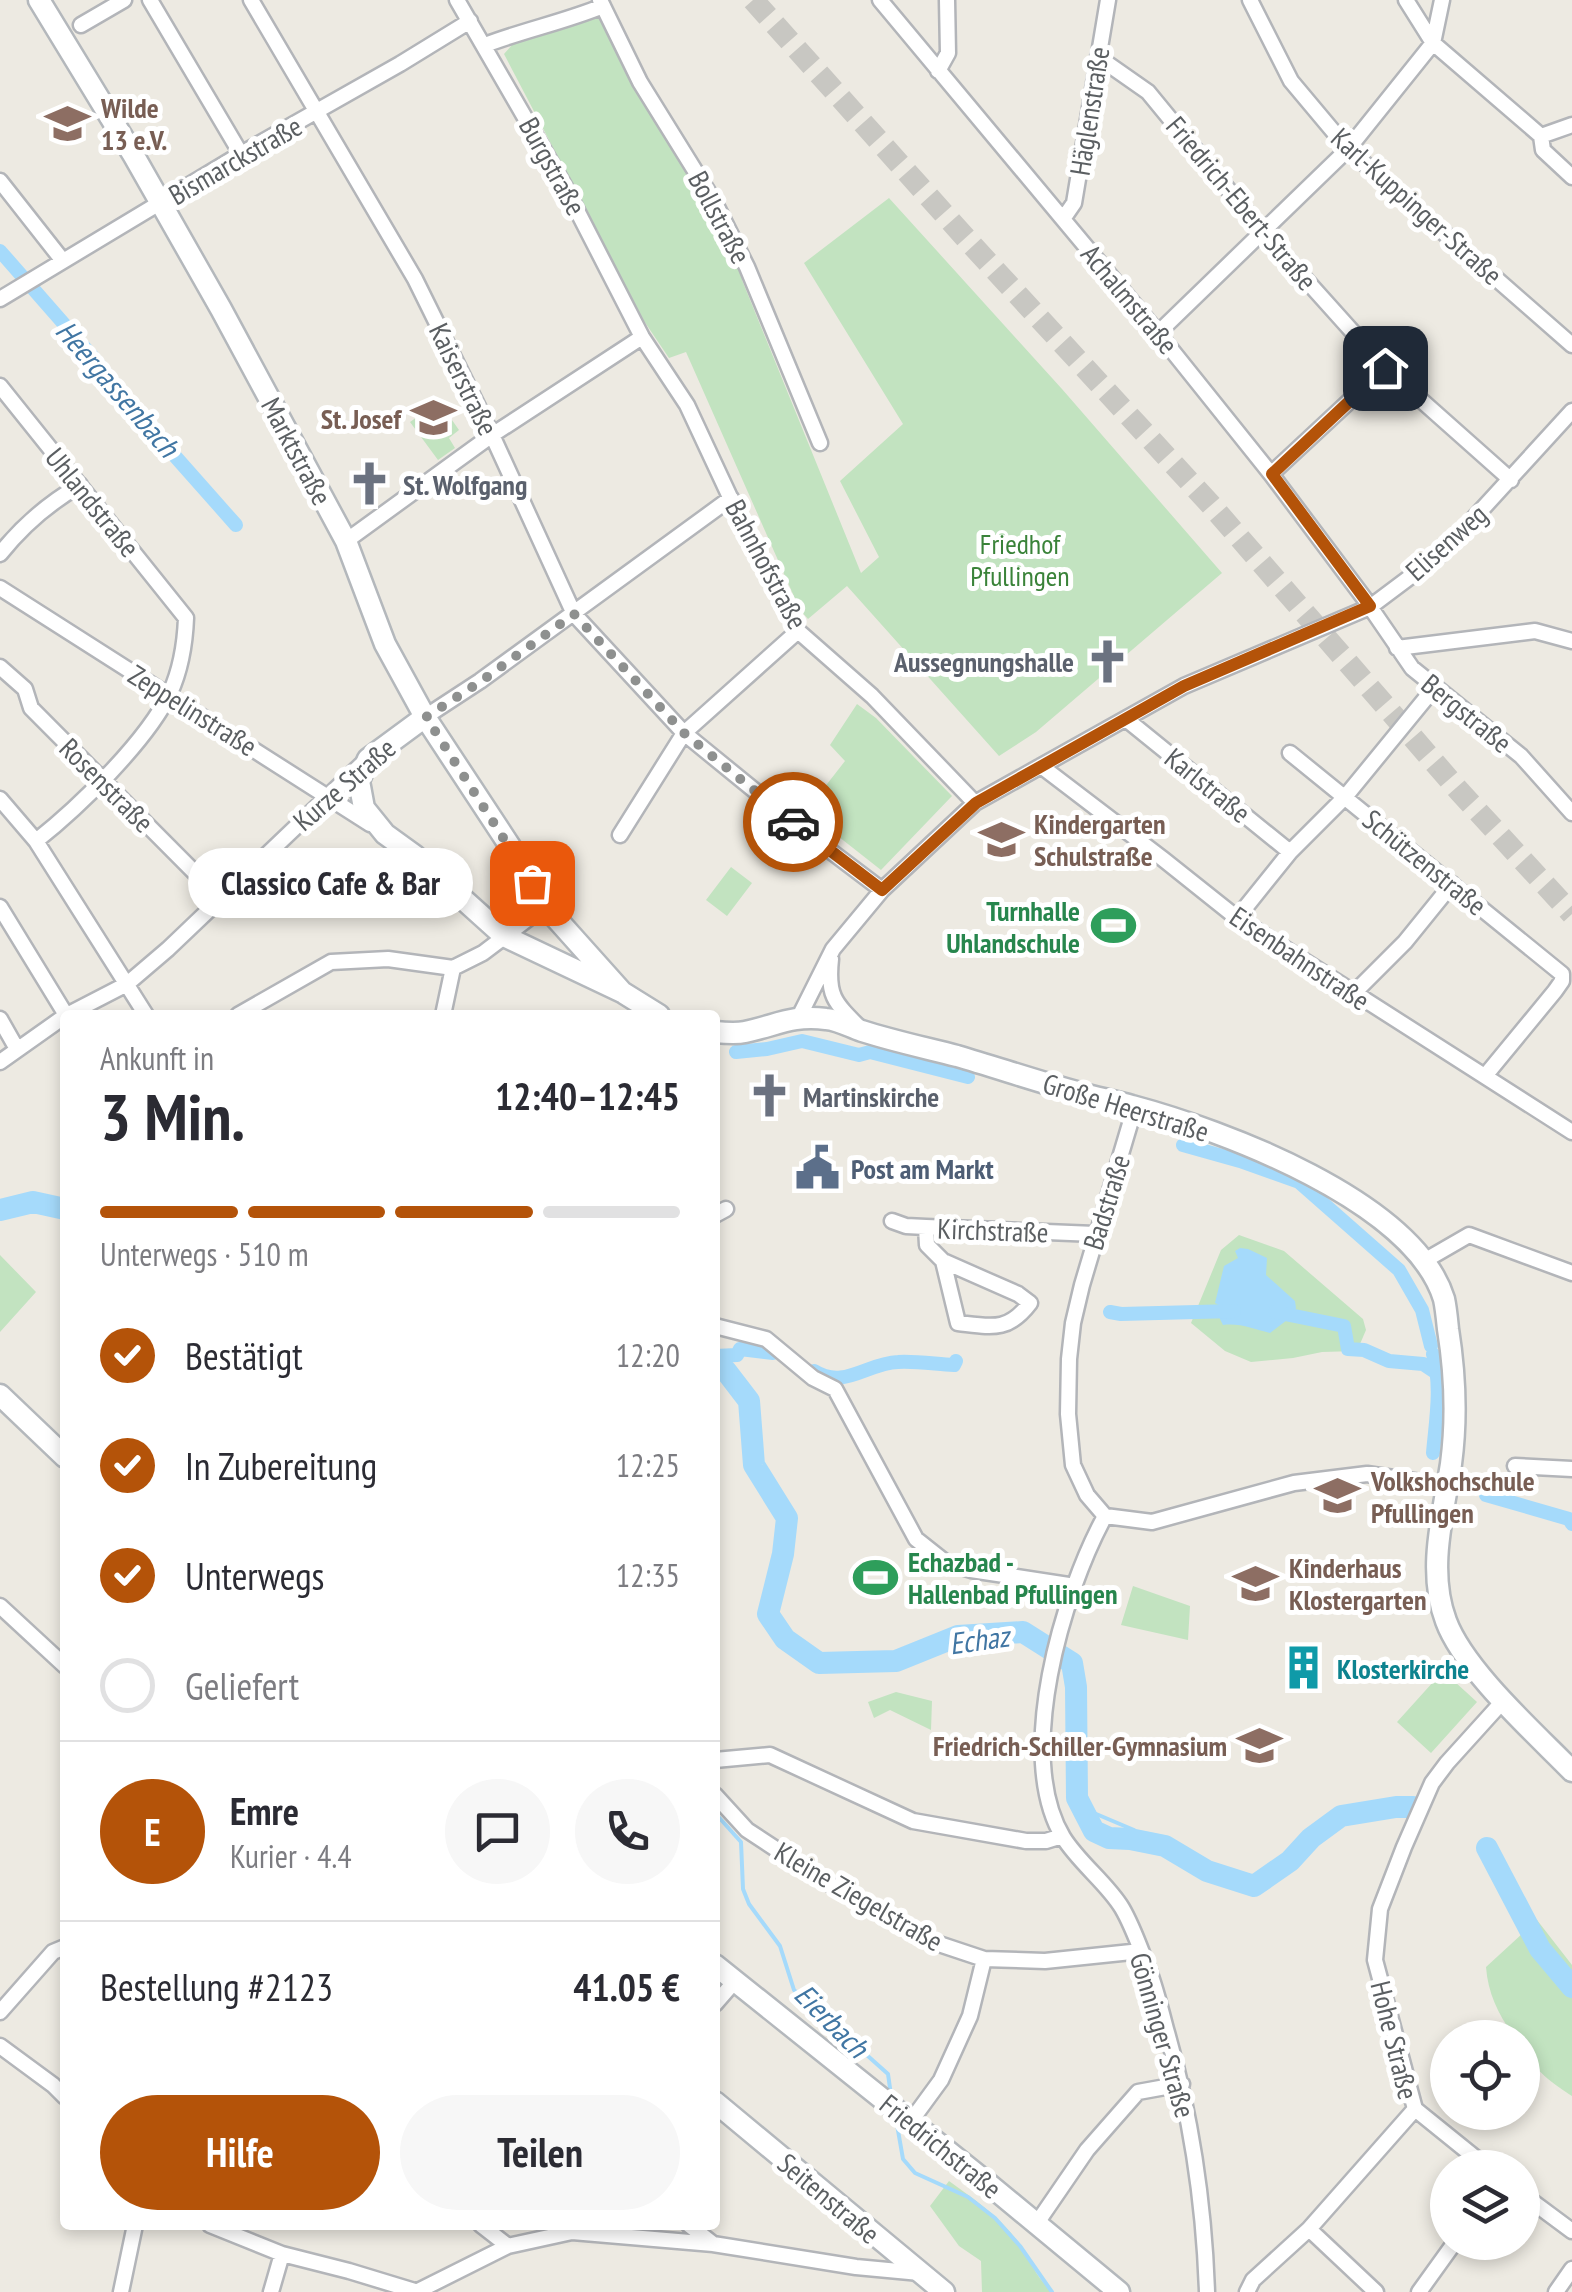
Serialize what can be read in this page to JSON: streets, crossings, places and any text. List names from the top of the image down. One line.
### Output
{"streets":{"main road":["Marktstraße","Zeppelinstraße","Kurze Straße","Große Heerstraße","Friedrichstraße","Seitenstraße"],"street":["Häglenstraße","Bismarckstraße","Burgstraße","Friedrich-Ebert-Straße","Karl-Kuppinger-Straße","Bollstraße","Achalmstraße","Kaiserstraße","Uhlandstraße","Elisenweg","Bahnhofstraße","Bergstraße","Rosenstraße","Karlstraße","Schützenstraße","Eisenbahnstraße","Badstraße","Kirchstraße","Kleine Ziegelstraße","Gönninger Straße","Hohe Straße"]},"crossings":[["Häglenstraße","Friedrich-Ebert-Straße"],["Häglenstraße","Achalmstraße"],["Bismarckstraße","Burgstraße"],["Bismarckstraße","Kaiserstraße"],["Bismarckstraße","Marktstraße"],["Burgstraße","Bahnhofstraße"],["Friedrich-Ebert-Straße","Elisenweg"],["Achalmstraße","Elisenweg"],["Achalmstraße","Bergstraße"],["Kaiserstraße","Elisenweg"],["Kaiserstraße","Kurze Straße"],["Marktstraße","Zeppelinstraße"],["Marktstraße","Kurze Straße"],["Uhlandstraße","Zeppelinstraße"],["Elisenweg","Bahnhofstraße"],["Elisenweg","Bergstraße"],["Elisenweg","Karlstraße"],["Elisenweg","Eisenbahnstraße"],["Elisenweg","Große Heerstraße"],["Bahnhofstraße","Kurze Straße"],["Zeppelinstraße","Kurze Straße"],["Kurze Straße","Rosenstraße"],["Schützenstraße","Eisenbahnstraße"],["Große Heerstraße","Badstraße"],["Große Heerstraße","Hohe Straße"],["Badstraße","Kirchstraße"],["Badstraße","Gönninger Straße"],["Kleine Ziegelstraße","Gönninger Straße"]],"water":["Heergassenbach","Echaz","Eierbach"],"parks":["Friedhof Pfullingen"],"places":{"school or university":["Wilde 13 e.V.","St. Josef","Kindergarten Schulstraße","Volkshochschule Pfullingen","Kinderhaus Klostergarten","Friedrich-Schiller-Gymnasium"],"church":["St. Wolfgang","Aussegnungshalle","Martinskirche"],"other":["Classico Cafe & Bar"],"sports":["Turnhalle Uhlandschule","Echazbad - Hallenbad Pfullingen"],"public building":["Post am Markt"],"building":["Klosterkirche"]},"page":{"bubble":"Classico Cafe & Bar","heading":["3 Min.","Ankunft in","12:40–12:45"],"panel":["Emre","Kurier · 4.4","Bestellung #2123","41.05 €"],"bar":"Unterwegs · 510 m","list":[["Bestätigt","12:20"],["In Zubereitung","12:25"],["Unterwegs","12:35"],"Geliefert"],"round":"E","buttons":["Hilfe","Teilen"]}}
